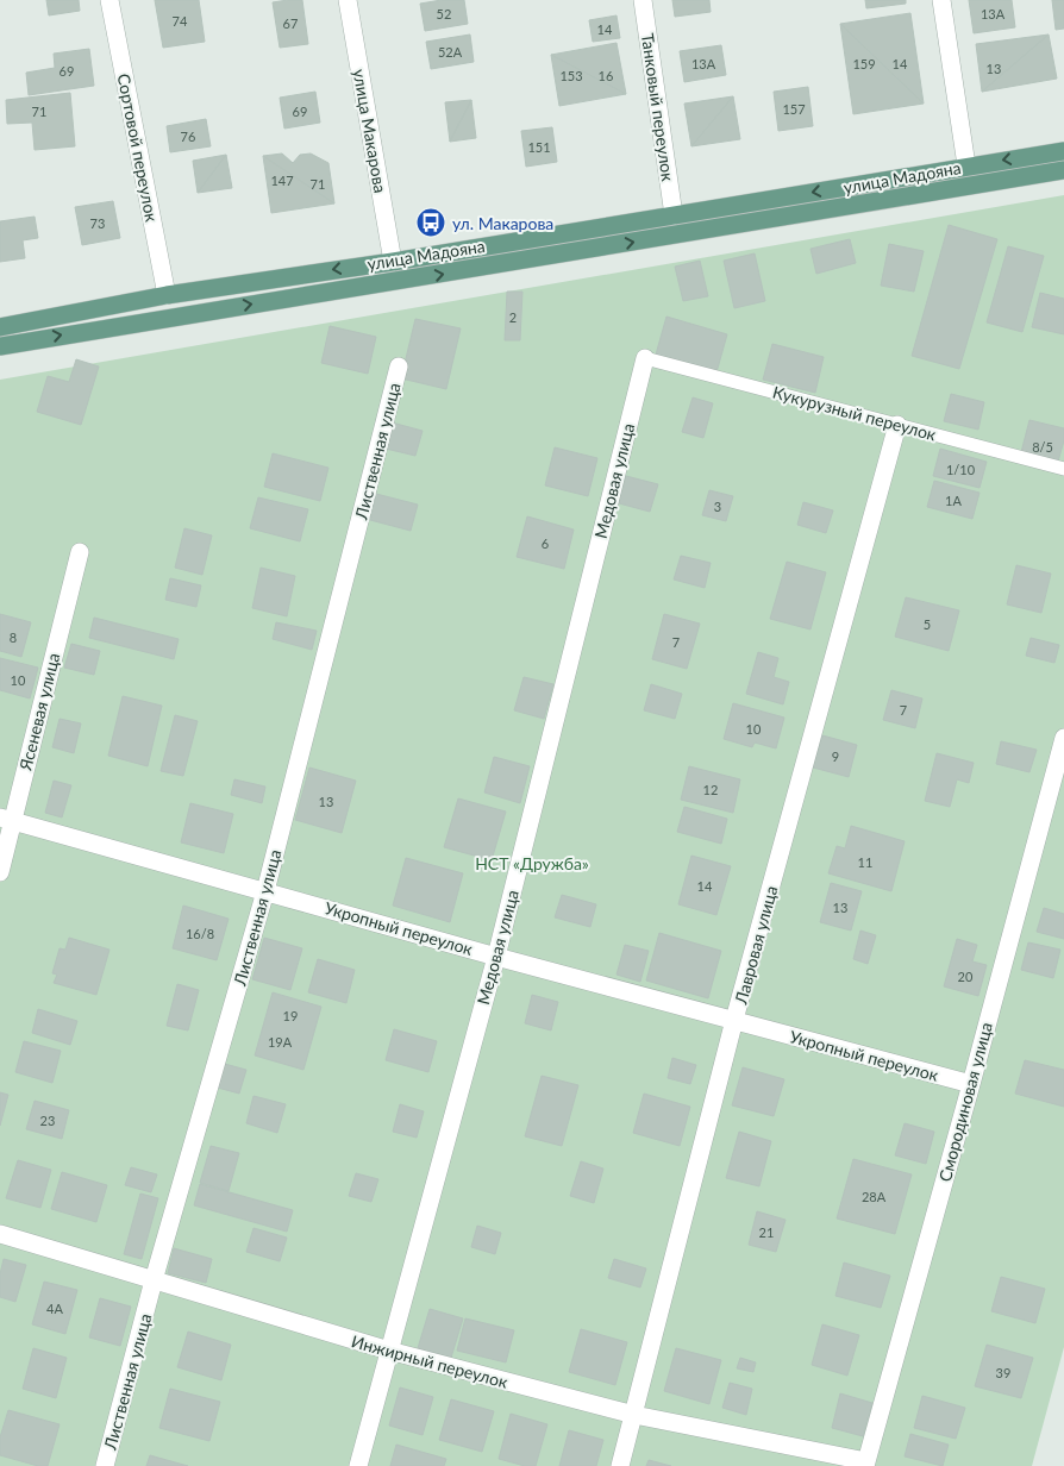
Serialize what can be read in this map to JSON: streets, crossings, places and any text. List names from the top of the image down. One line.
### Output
{"streets":{"main road":["улица Мадояна"],"street":["Танковый переулок","улица Макарова","Сортовой переулок","Лиственная улица","Медовая улица","Ясеневая улица","Укропный переулок","Лавровая улица","Смородиновая улица","Инжирный переулок"],"lane":["Кукурузный переулок"]},"crossings":[["Танковый переулок","улица Мадояна"],["улица Макарова","улица Мадояна"],["Сортовой переулок","улица Мадояна"],["Кукурузный переулок","Медовая улица"],["Кукурузный переулок","Лавровая улица"],["Лиственная улица","Укропный переулок"],["Лиственная улица","Инжирный переулок"],["Медовая улица","Укропный переулок"],["Медовая улица","Инжирный переулок"],["Ясеневая улица","Укропный переулок"],["Укропный переулок","Лавровая улица"],["Укропный переулок","Смородиновая улица"],["Лавровая улица","Инжирный переулок"],["Смородиновая улица","Инжирный переулок"]],"parks":["НСТ «Дружба»"],"places":{"bus stop":["ул. Макарова"]},"house_numbers":["52","13А","74","67","14","52А","13А","159","14","13","69","153","16","157","71","69","76","151","147","71","73","2","8/5","1/10","1А","3","6","5","8","7","10","7","10","9","12","13","11","14","13","16/8","20","19","19А","23","28А","21","4А","39"]}
